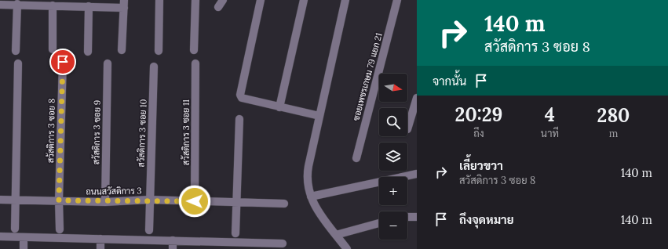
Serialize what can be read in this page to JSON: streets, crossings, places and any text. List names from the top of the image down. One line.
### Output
{"streets":{"street":["ซอยเพชรเกษม 79 แยก 21","สวัสดิการ 3 ซอย 8","สวัสดิการ 3 ซอย 9","สวัสดิการ 3 ซอย 11","สวัสดิการ 3 ซอย 10","ถนนสวัสดิการ 3"]},"crossings":[["สวัสดิการ 3 ซอย 8","ถนนสวัสดิการ 3"],["สวัสดิการ 3 ซอย 9","ถนนสวัสดิการ 3"],["สวัสดิการ 3 ซอย 11","ถนนสวัสดิการ 3"],["สวัสดิการ 3 ซอย 10","ถนนสวัสดิการ 3"]],"north":"right","page":{"turn":["140 m","สวัสดิการ 3 ซอย 8"],"then":"จากนั้น","map_buttons":["+","−"],"eta":["20:29","ถึง","4","นาที","280","m"],"list":[{"name":"เลี้ยวขวา","note":"สวัสดิการ 3 ซอย 8","value":"140 m"},{"name":"ถึงจุดหมาย","value":"140 m"}]}}
